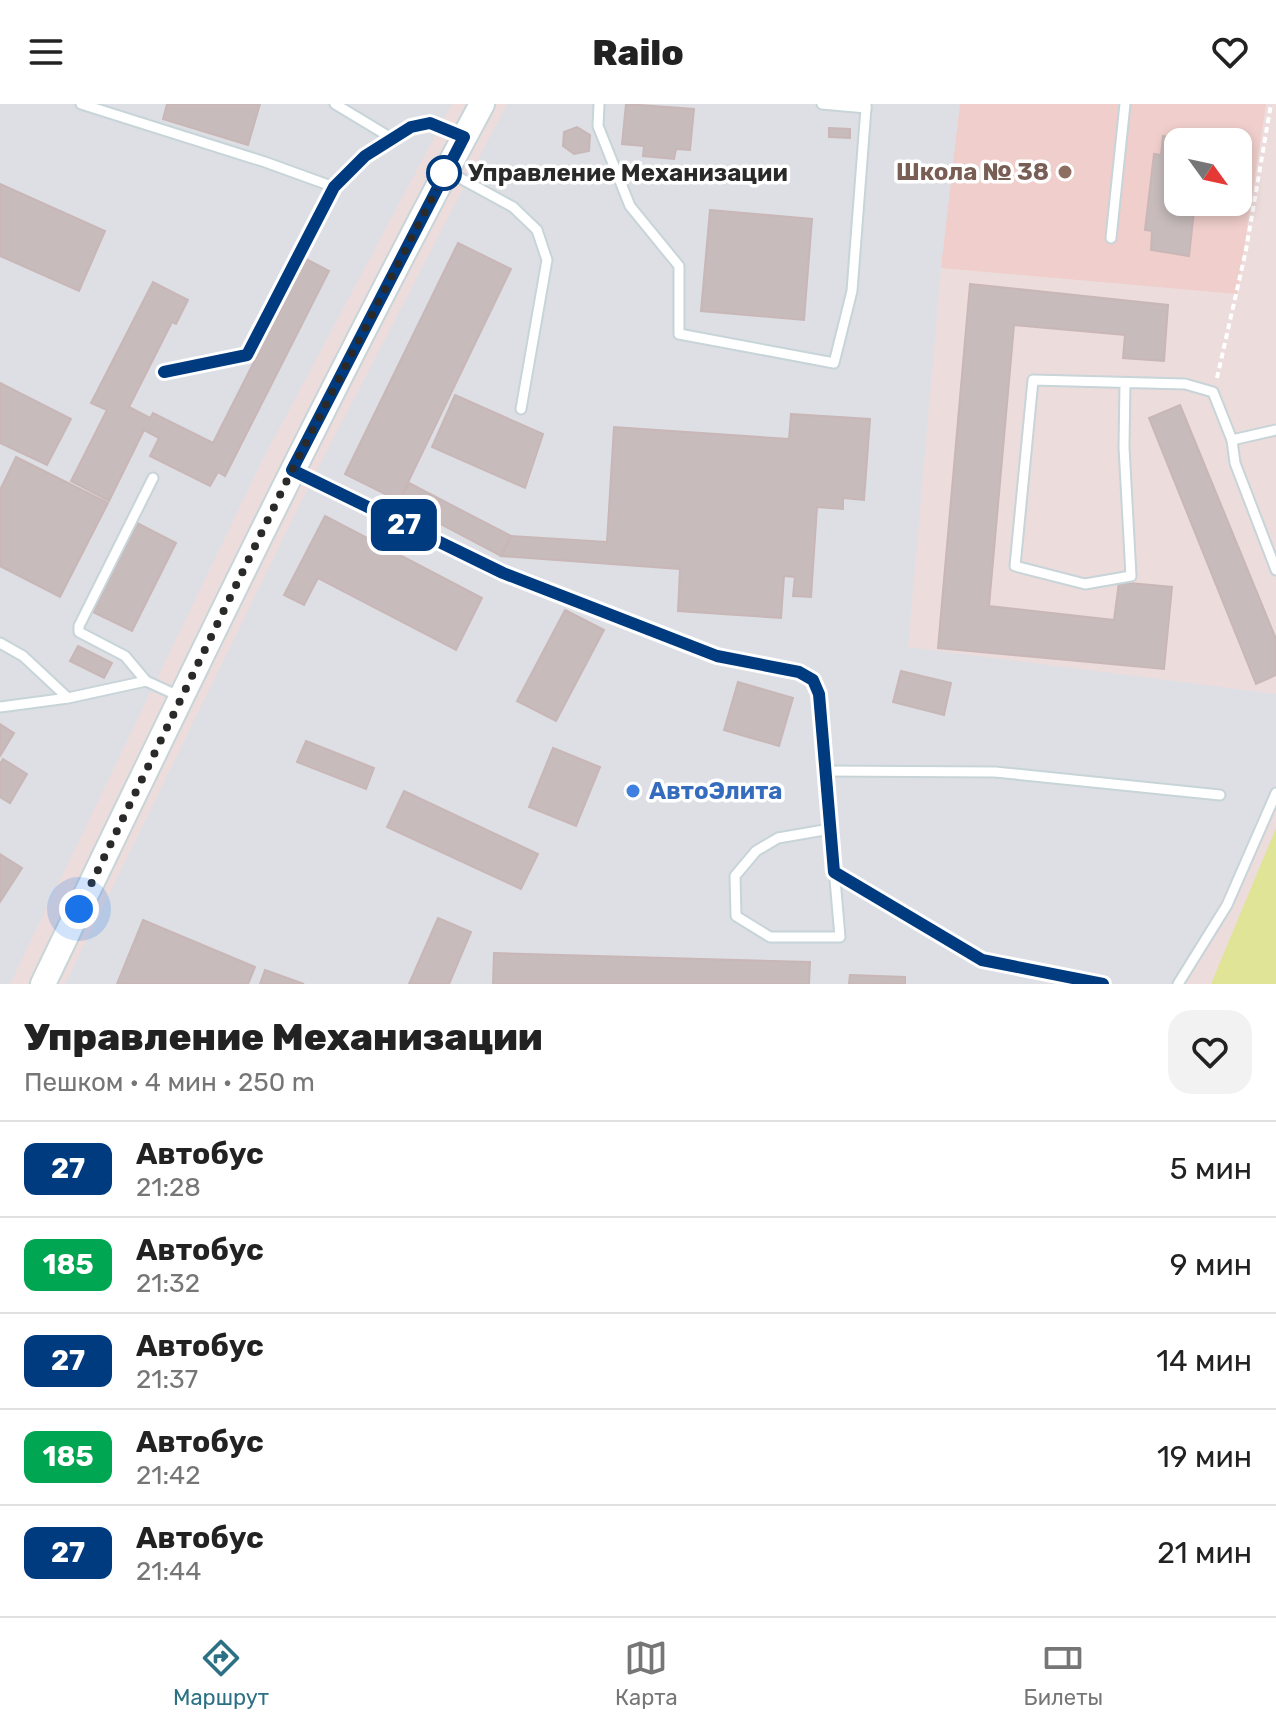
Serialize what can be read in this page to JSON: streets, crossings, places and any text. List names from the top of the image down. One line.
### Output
{"places":["Школа № 38","Управление Механизации","АвтоЭлита"],"lines":["bus line 27"],"north":"bottom right","page":{"header":"Railo","on_map":"27","heading":["Управление Механизации","Пешком · 4 мин · 250 m"],"list":[{"mark":"27","name":"Автобус","note":"21:28","value":"5 мин"},{"mark":"185","name":"Автобус","note":"21:32","value":"9 мин"},{"mark":"27","name":"Автобус","note":"21:37","value":"14 мин"},{"mark":"185","name":"Автобус","note":"21:42","value":"19 мин"},{"mark":"27","name":"Автобус","note":"21:44","value":"21 мин"}],"tabs":["Маршрут","Карта","Билеты"]}}
